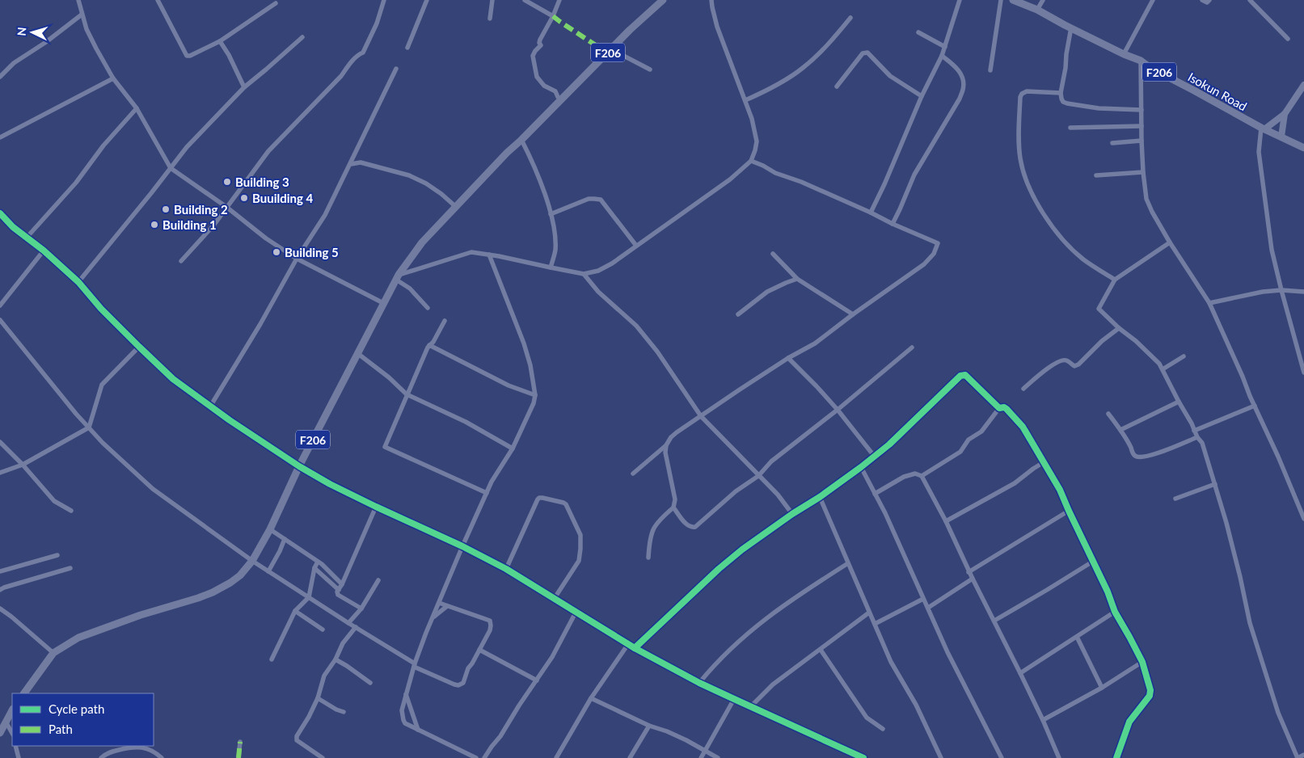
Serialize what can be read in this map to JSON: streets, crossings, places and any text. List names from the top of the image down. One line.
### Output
{"streets":{"main road":["F206","Isokun Road"]},"places":["Building 3","Buuilding 4","Building 2","Building 1","Building 5"],"legend":["Cycle path","Path"],"north":"left"}
